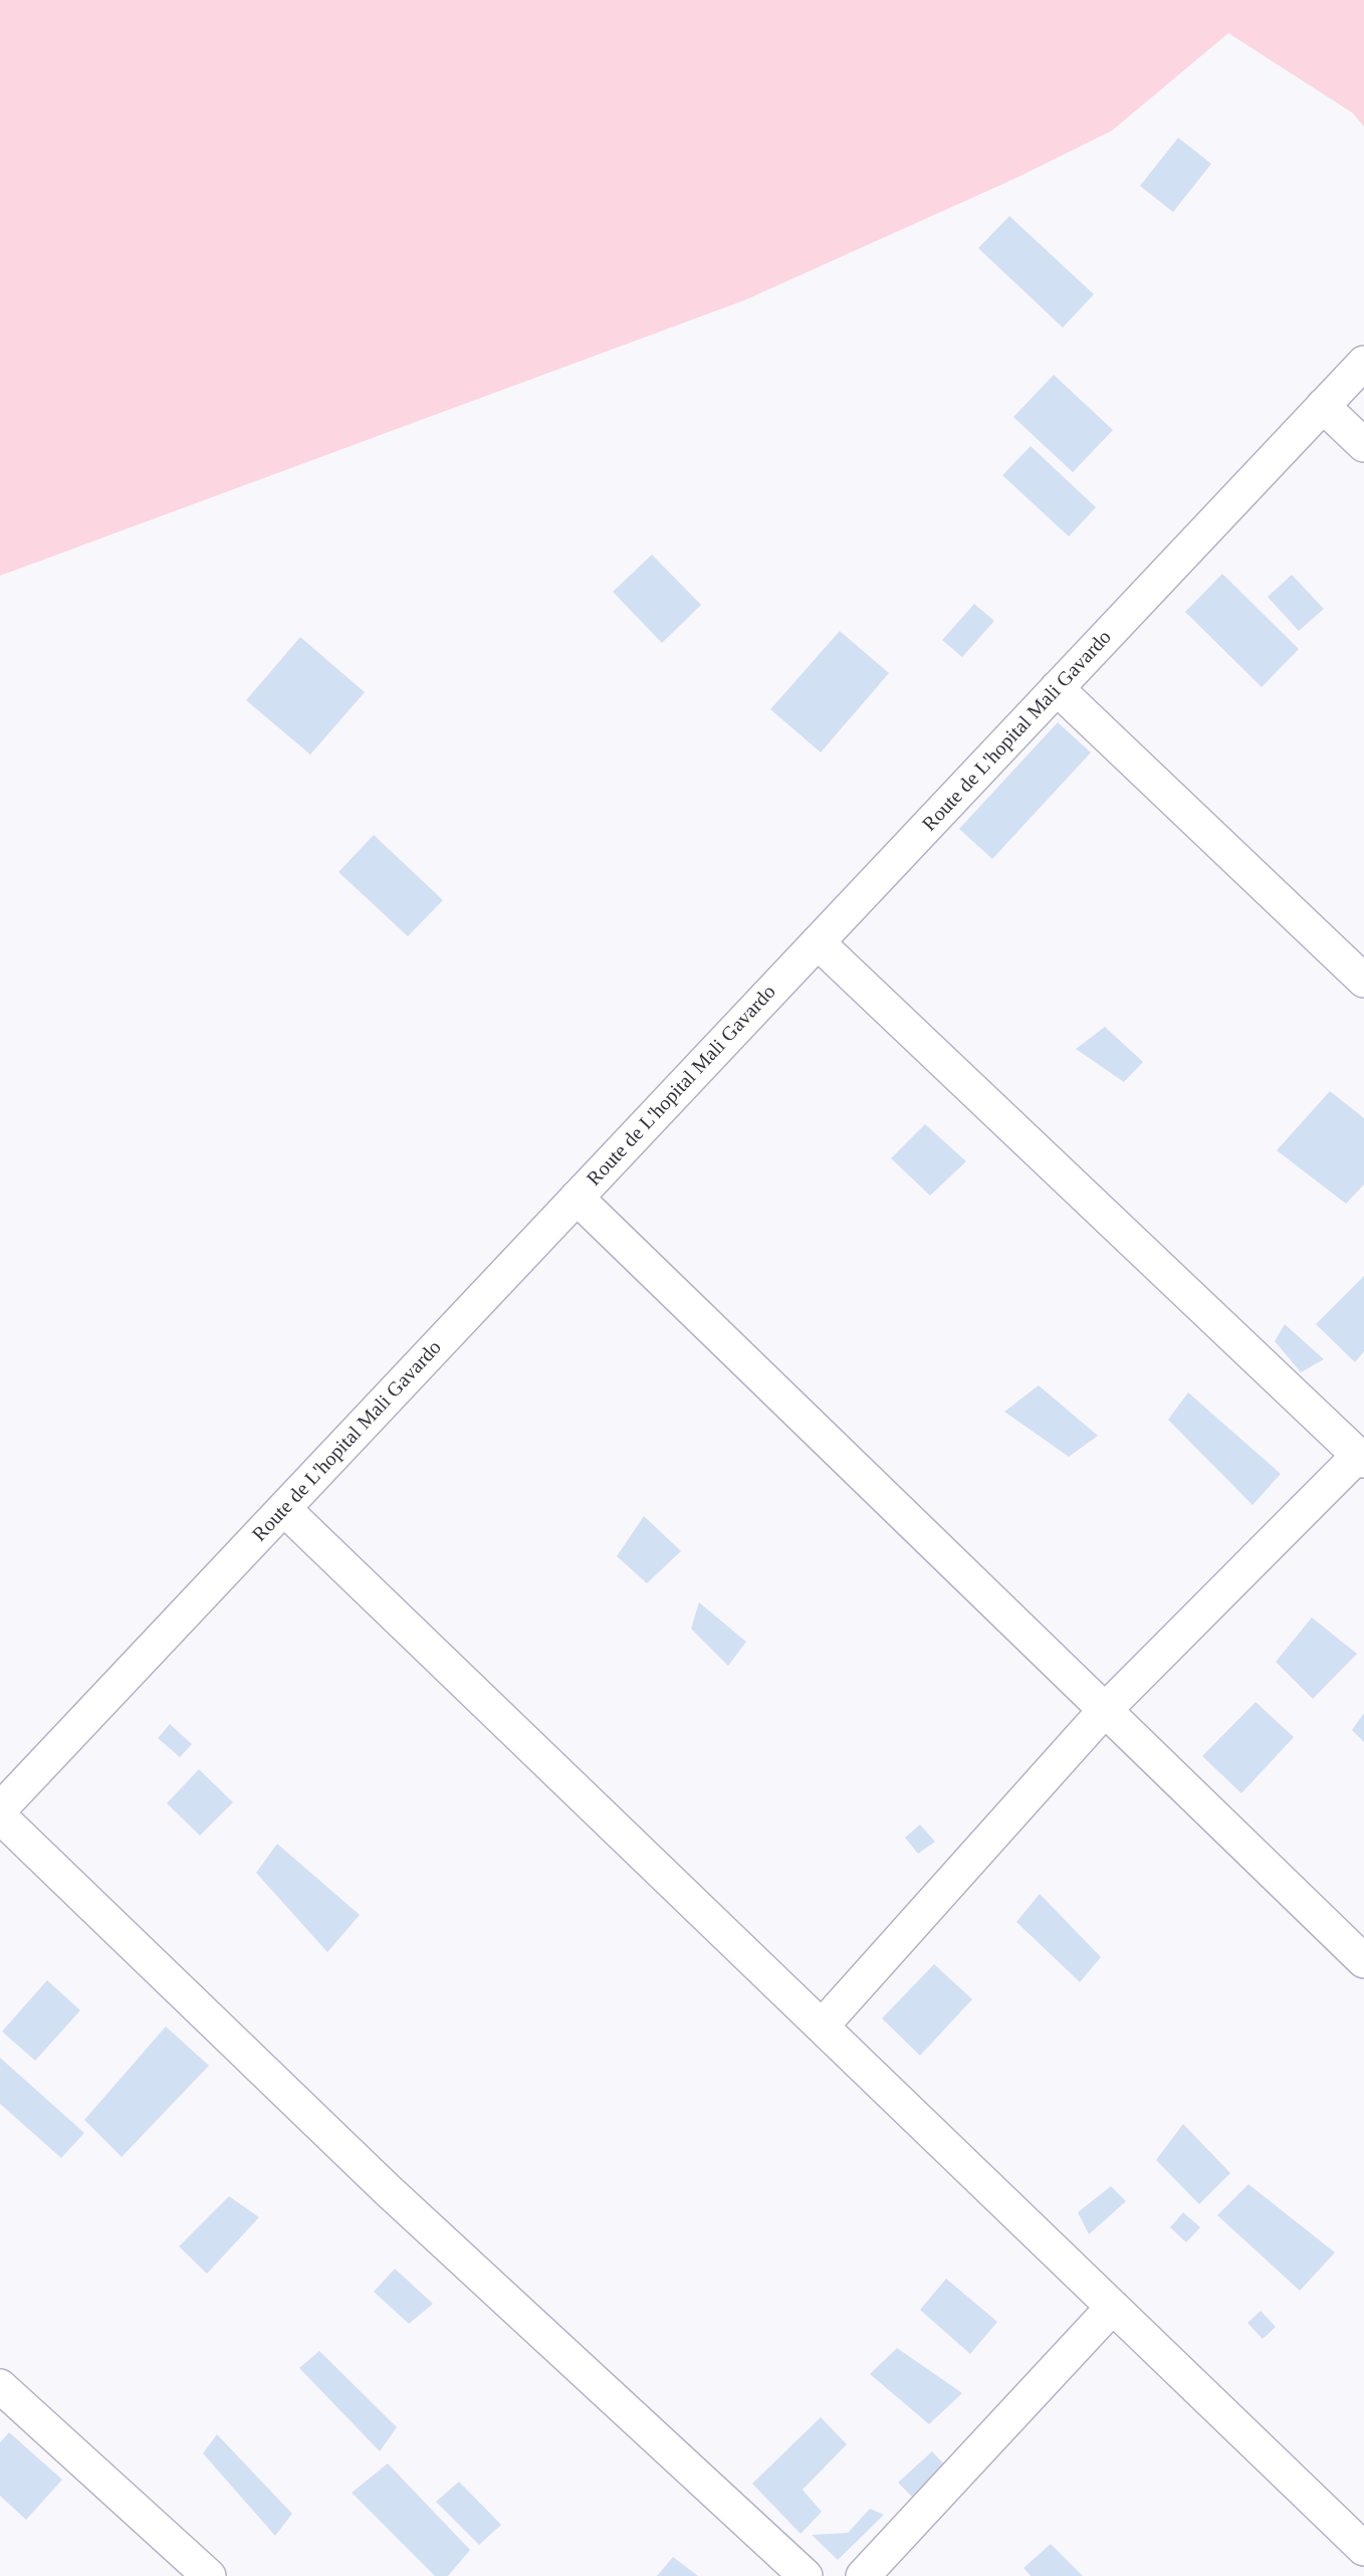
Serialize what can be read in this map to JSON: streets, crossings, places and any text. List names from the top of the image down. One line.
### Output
{"streets":{"street":["Route de L'hopital Mali Gavardo"]}}
